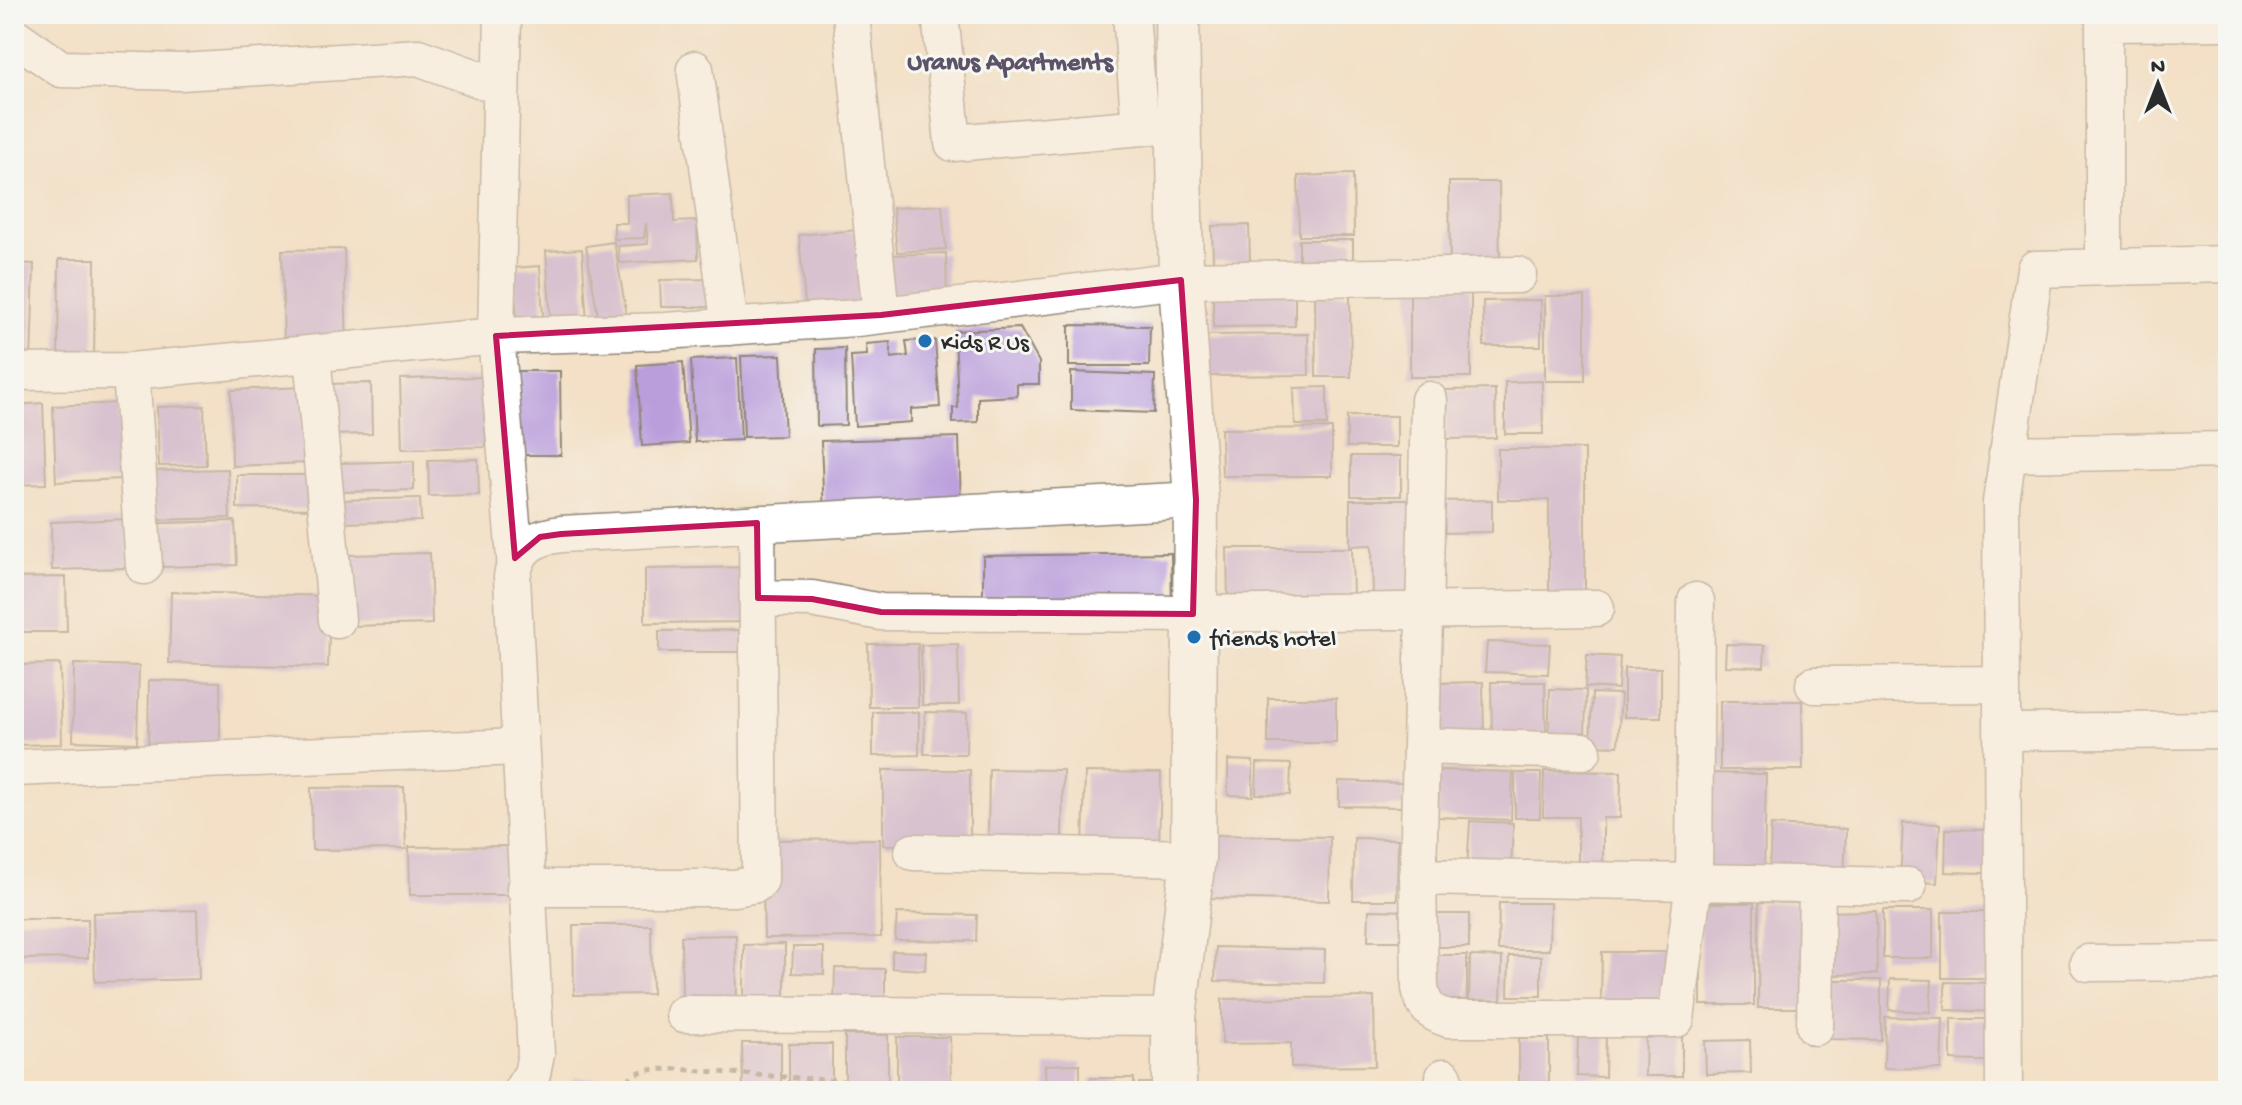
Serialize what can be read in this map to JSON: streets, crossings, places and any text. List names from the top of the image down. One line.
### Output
{"districts":["Uranus Apartments"],"places":["Kids R Us","friends hotel"],"north":"top"}
